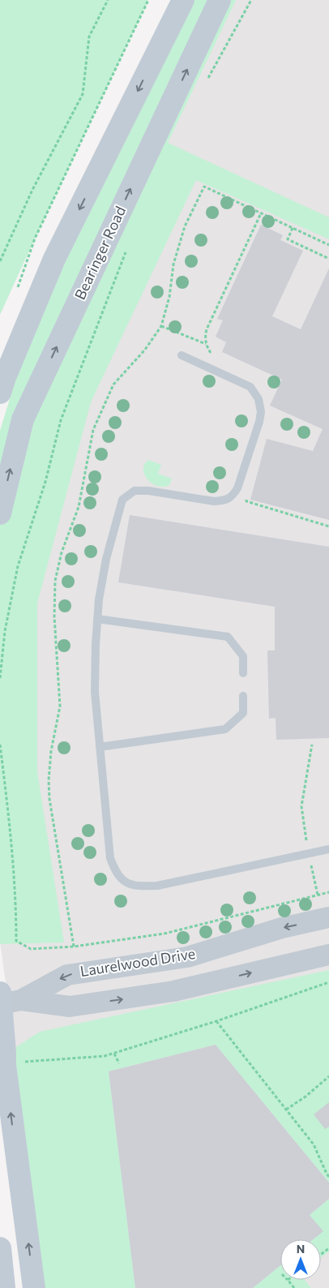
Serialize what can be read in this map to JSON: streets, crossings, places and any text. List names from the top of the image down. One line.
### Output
{"streets":{"main road":["Bearinger Road"],"street":["Laurelwood Drive"]},"north":"top"}
